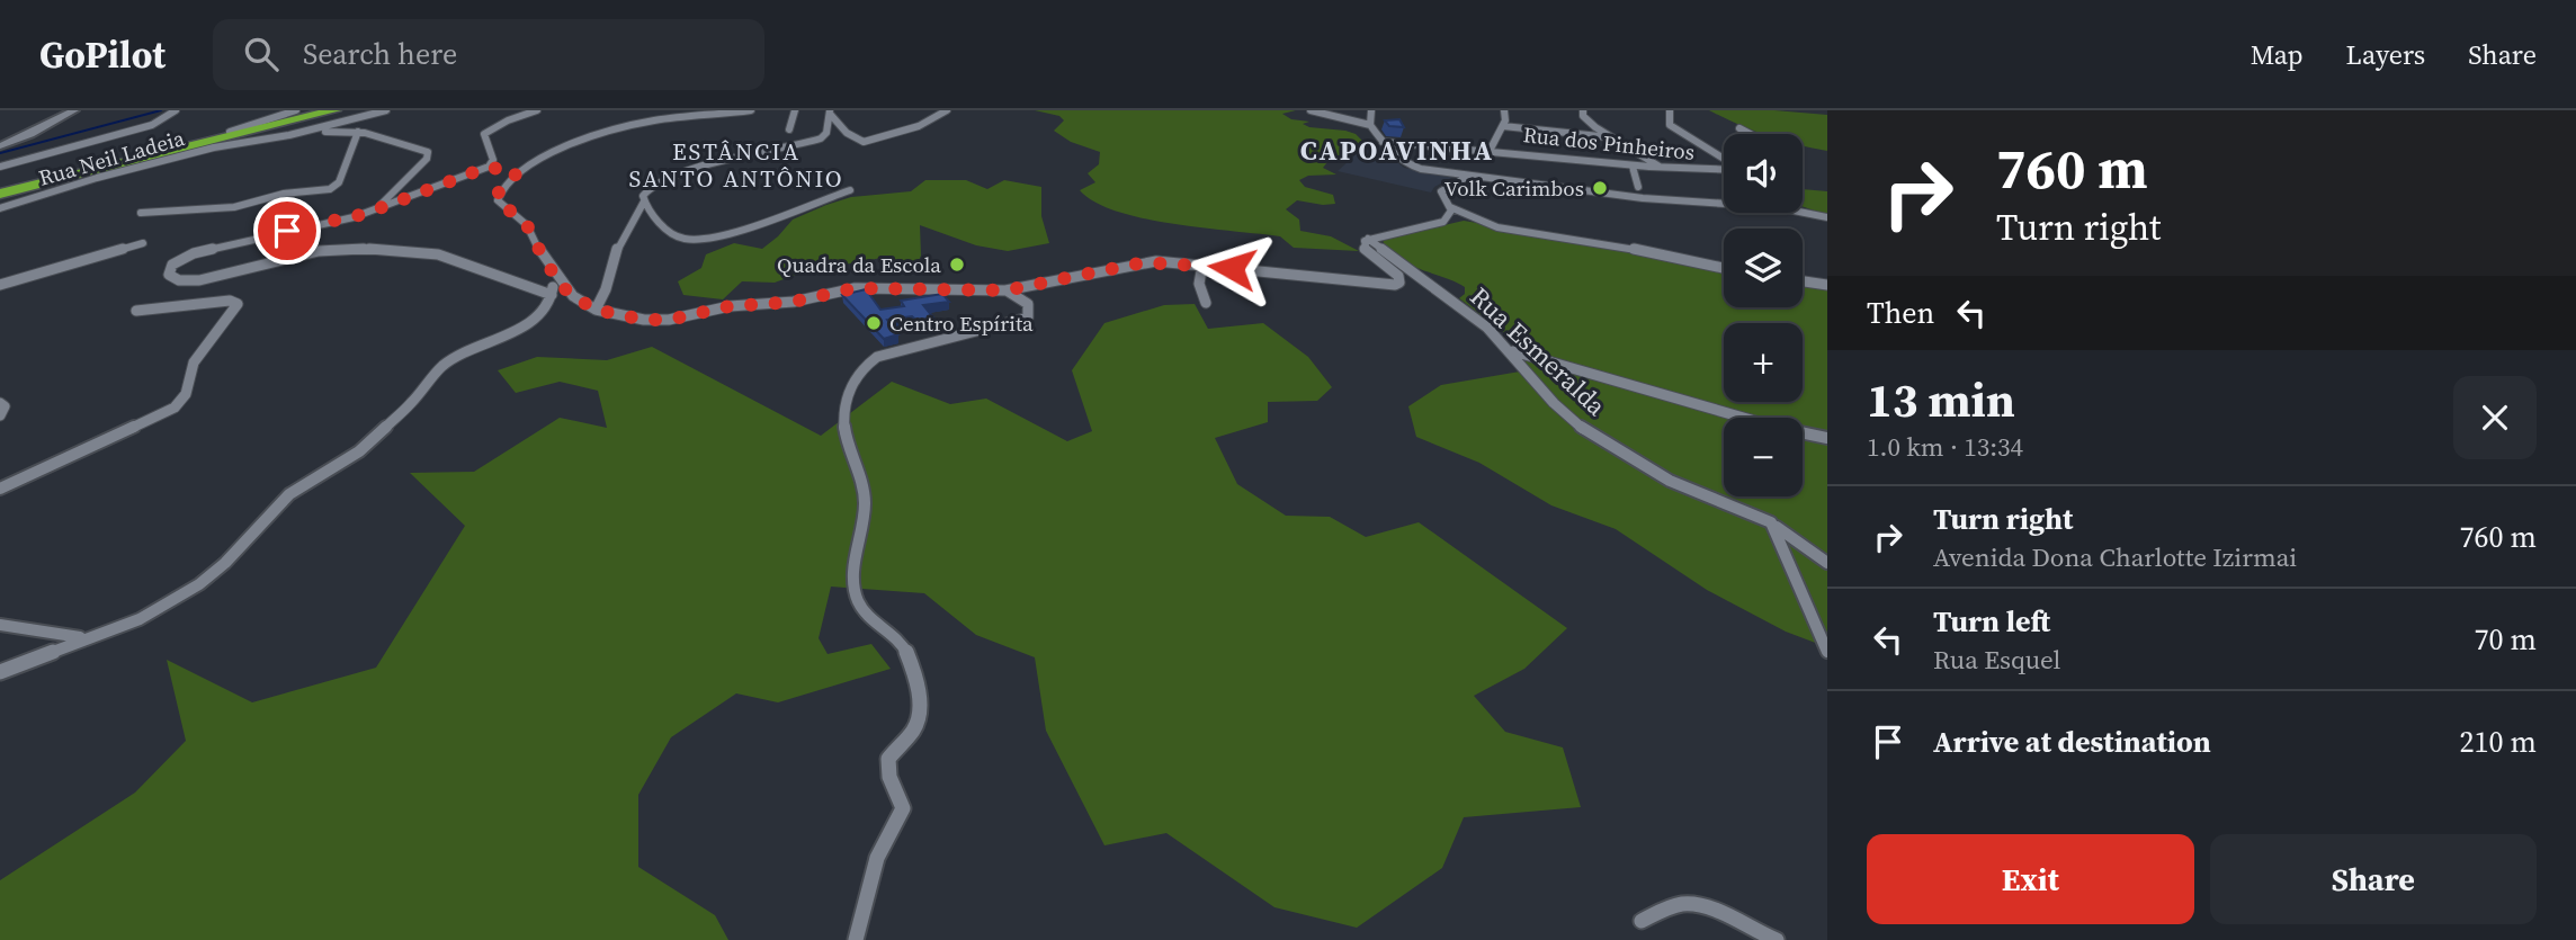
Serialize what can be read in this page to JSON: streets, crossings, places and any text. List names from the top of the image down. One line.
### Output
{"streets":{"street":["Rua dos Pinheiros","Rua Neil Ladeia","Rua Esmeralda"]},"districts":["CAPOAVINHA","ESTÂNCIA SANTO ANTÔNIO"],"places":["Volk Carimbos","Quadra da Escola","Centro Espírita"],"page":{"header":"GoPilot","search":"Search here","nav":["Map","Layers","Share"],"turn":["760 m","Turn right"],"map_buttons":["+","−"],"then":"Then","heading":["13 min","1.0 km · 13:34"],"list":[{"name":"Turn right","note":"Avenida Dona Charlotte Izirmai","value":"760 m"},{"name":"Turn left","note":"Rua Esquel","value":"70 m"},{"name":"Arrive at destination","value":"210 m"}],"buttons":["Exit","Share"]}}
